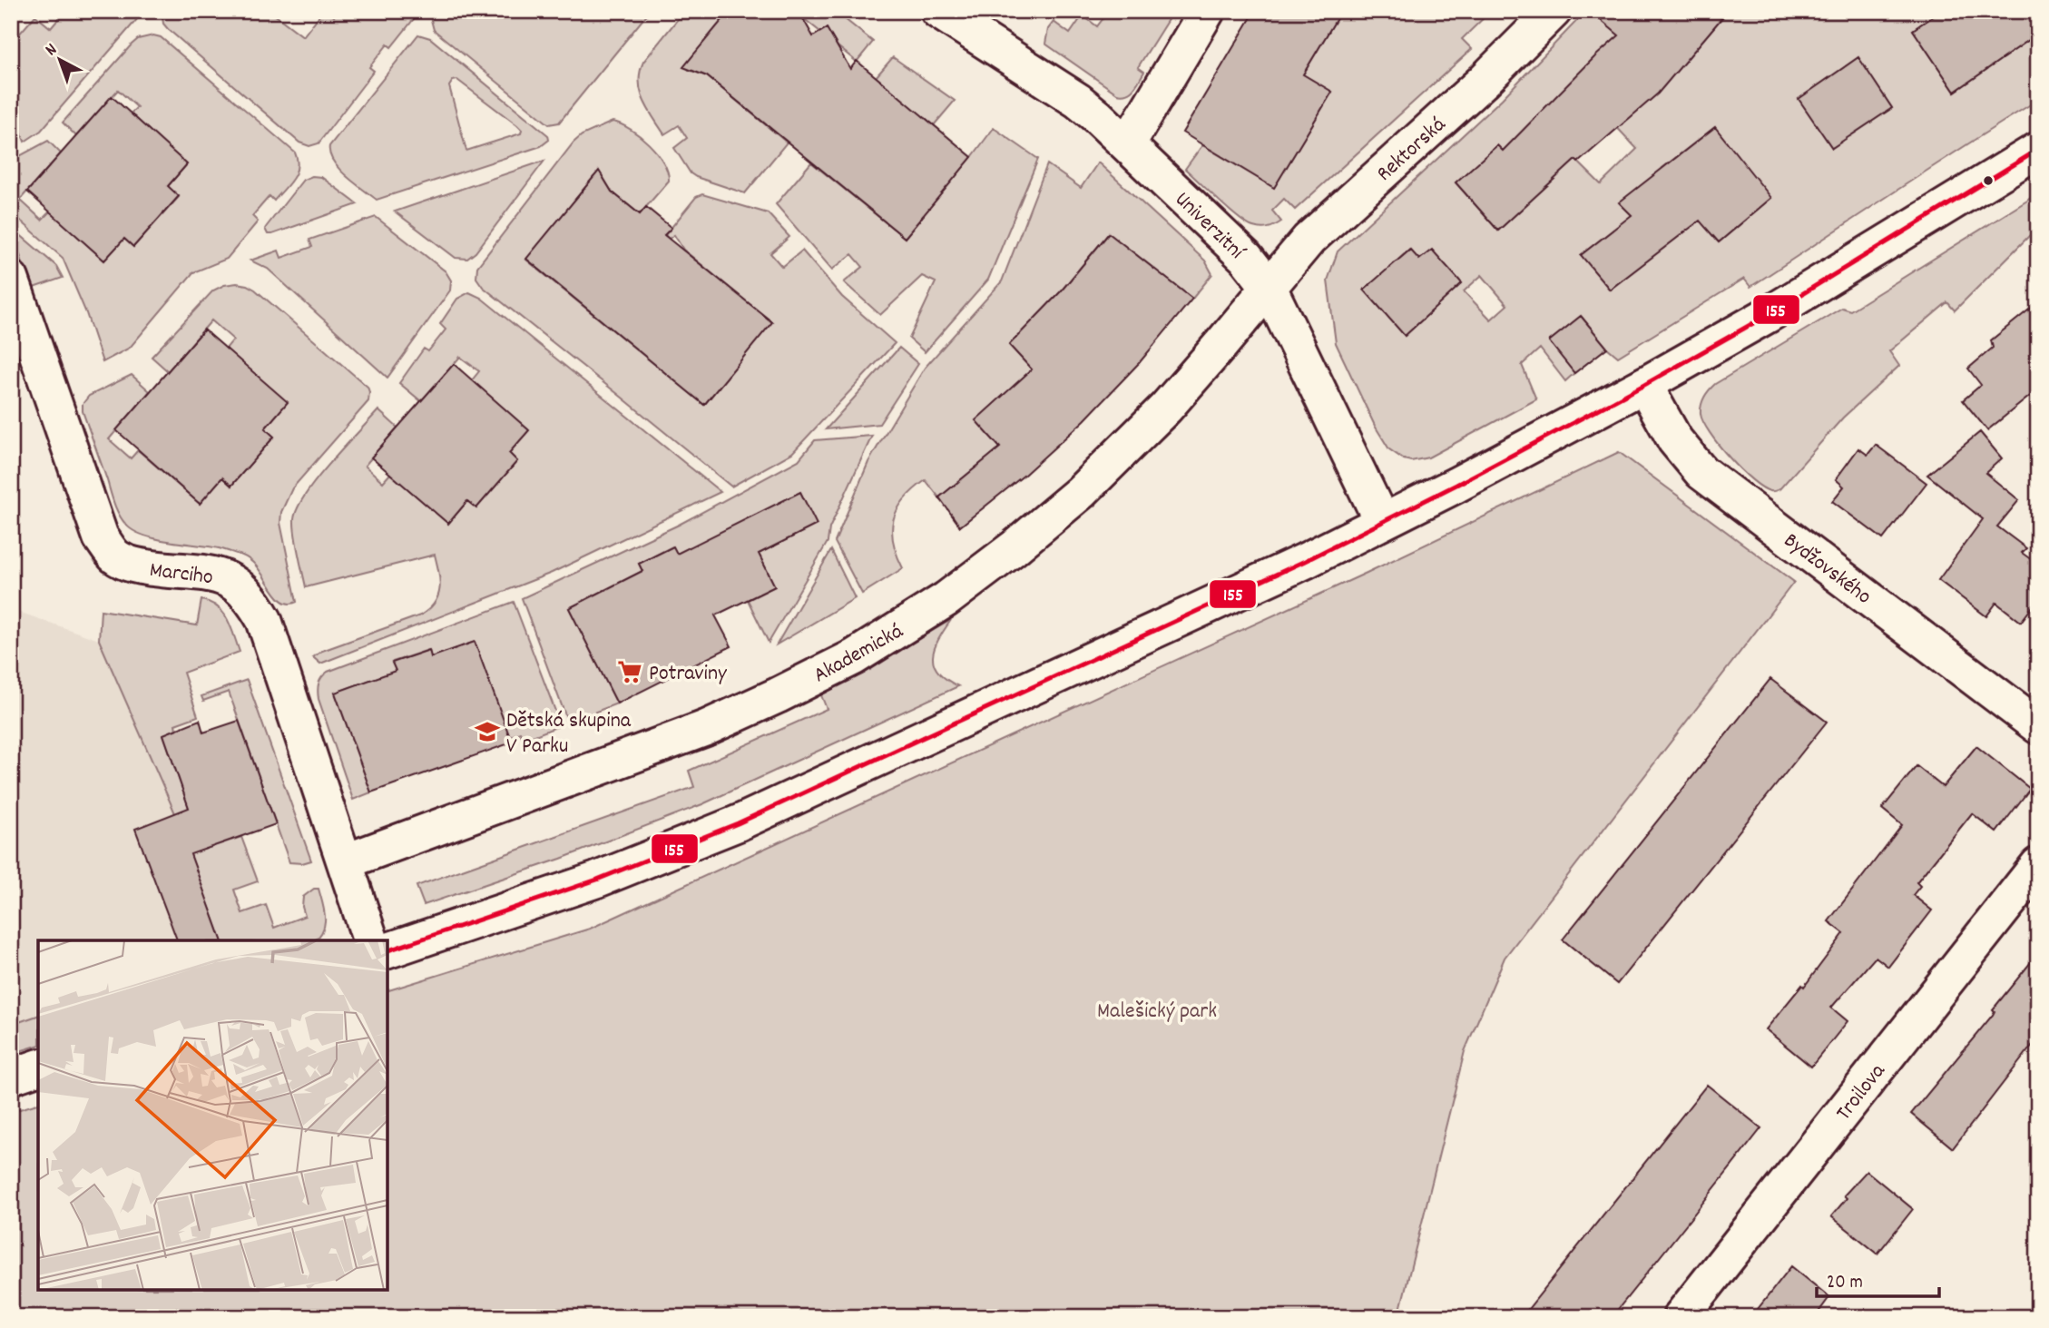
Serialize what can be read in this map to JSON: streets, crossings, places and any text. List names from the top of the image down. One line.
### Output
{"streets":{"street":["Rektorská","Univerzitní","Bydžovského","Marciho","Akademická","Troilova"]},"crossings":[["Rektorská","Univerzitní"],["Rektorská","Akademická"],["Univerzitní","Akademická"],["Marciho","Akademická"]],"parks":["Malešický park"],"places":{"supermarket":["Potraviny"],"school or university":["Dětská skupina V Parku"]},"lines":["transit line 155"],"scale_bar":"20 m","north":"top left"}
